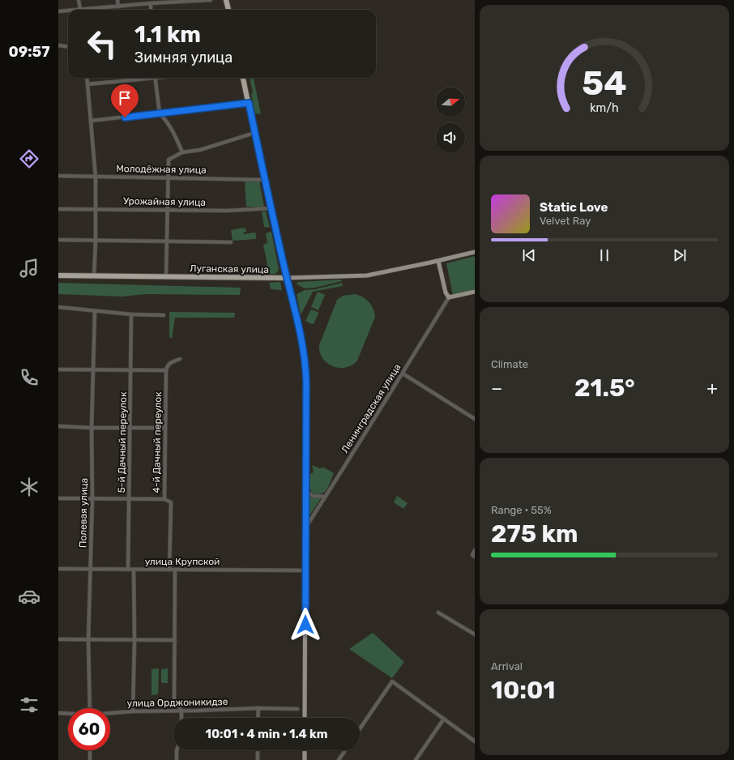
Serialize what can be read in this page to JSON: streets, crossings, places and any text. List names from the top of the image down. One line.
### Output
{"streets":{"highway":["Луганская улица"],"street":["Молодёжная улица","Урожайная улица","Ленинградская улица","5-й Дачный переулок","4-й Дачный переулок","Полевая улица","улица Крупской","улица Орджоникидзе"]},"crossings":[["5-й Дачный переулок","улица Крупской"],["4-й Дачный переулок","улица Крупской"],["Полевая улица","улица Крупской"]],"north":"right","page":{"tabs":"09:57","turn":["1.1 km","Зимняя улица"],"song":["Static Love","Velvet Ray"],"tile":["Climate",["Range · 55%","275 km"],["Arrival","10:01"]],"heat":["−","21.5°","+"],"limit":"60","trip":"10:01 · 4 min · 1.4 km","gauge":["54","km/h"]}}
